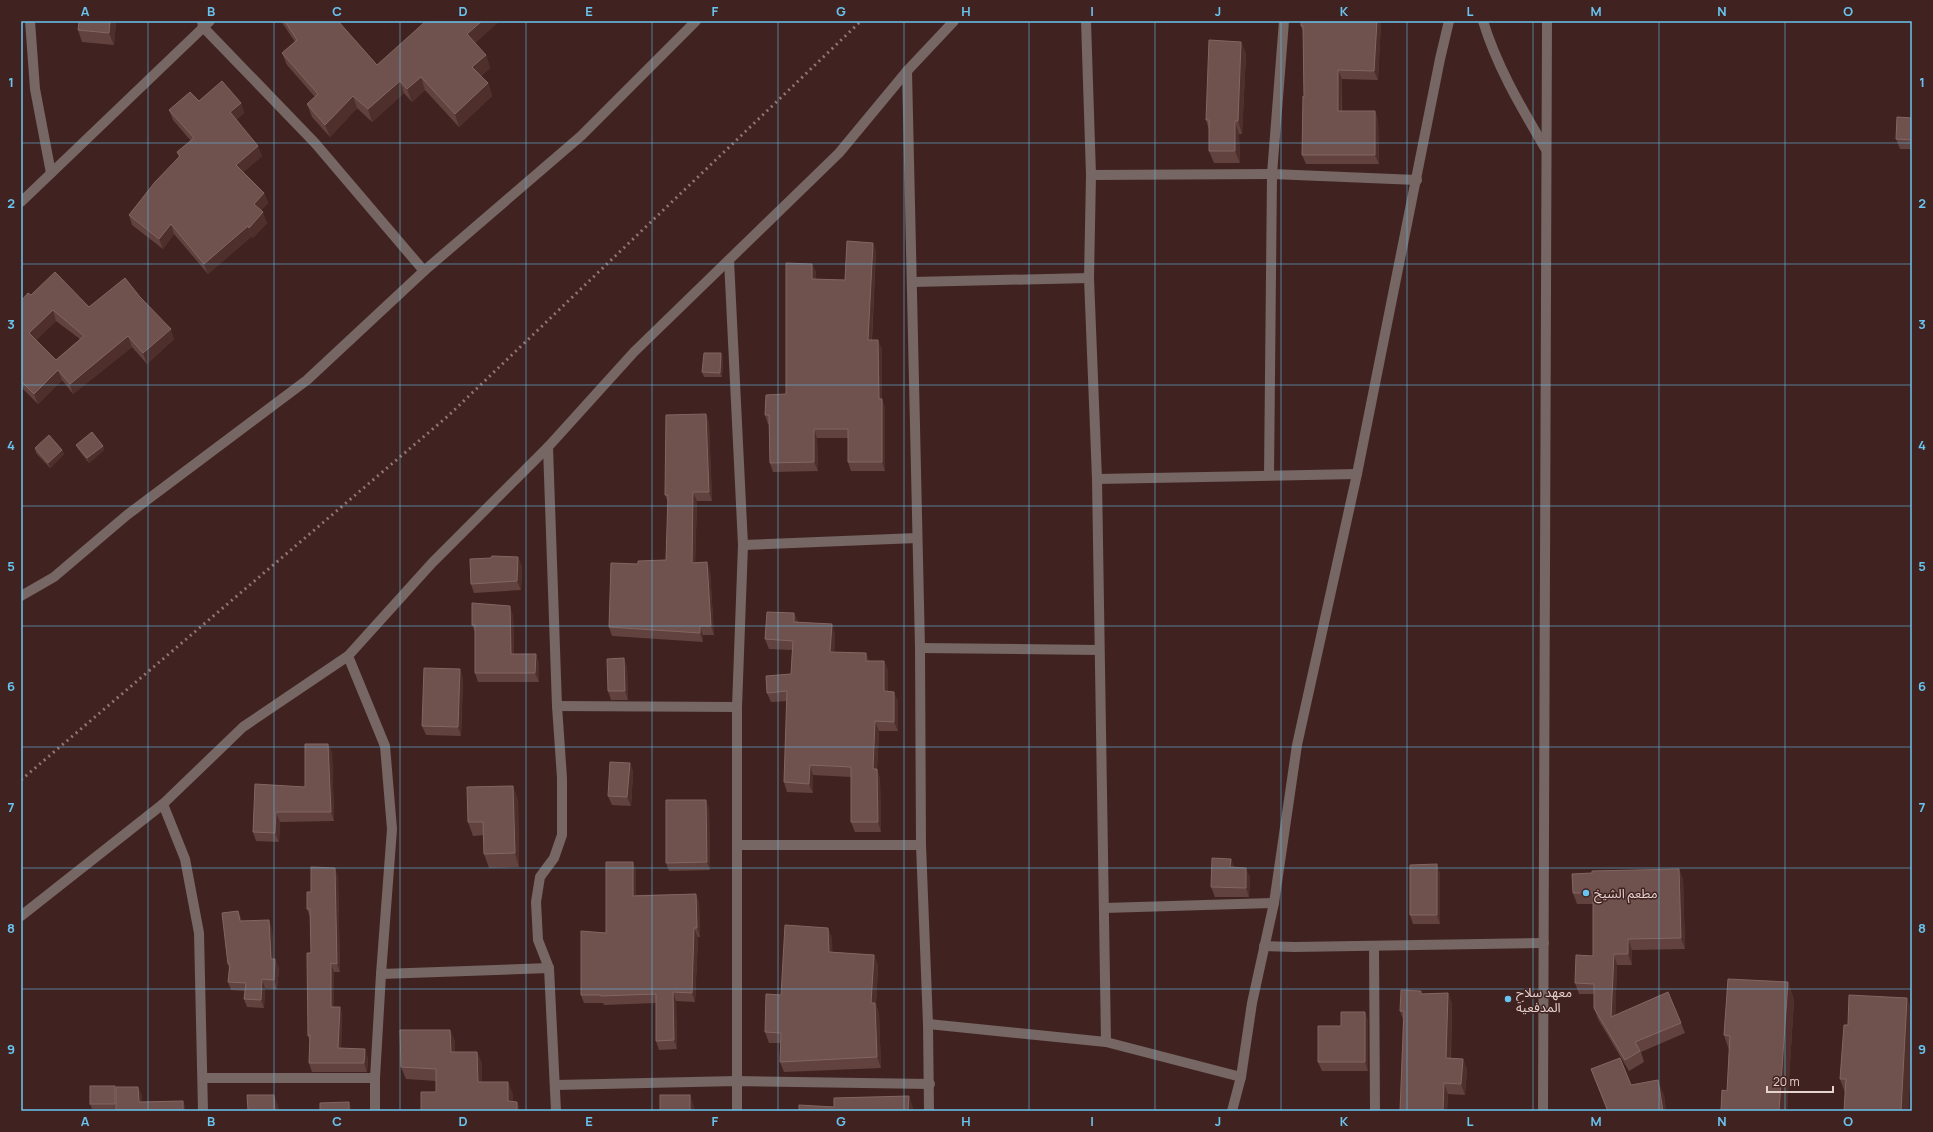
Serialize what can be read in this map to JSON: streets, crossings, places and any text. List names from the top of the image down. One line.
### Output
{"places":["مطعم الشيخ","معهد سلاح المدفعية"],"scale_bar":"20 m","grid":{"columns":["A","B","C","D","E","F","G","H","I","J","K","L","M","N","O"],"rows":["1","2","3","4","5","6","7","8","9"]}}
